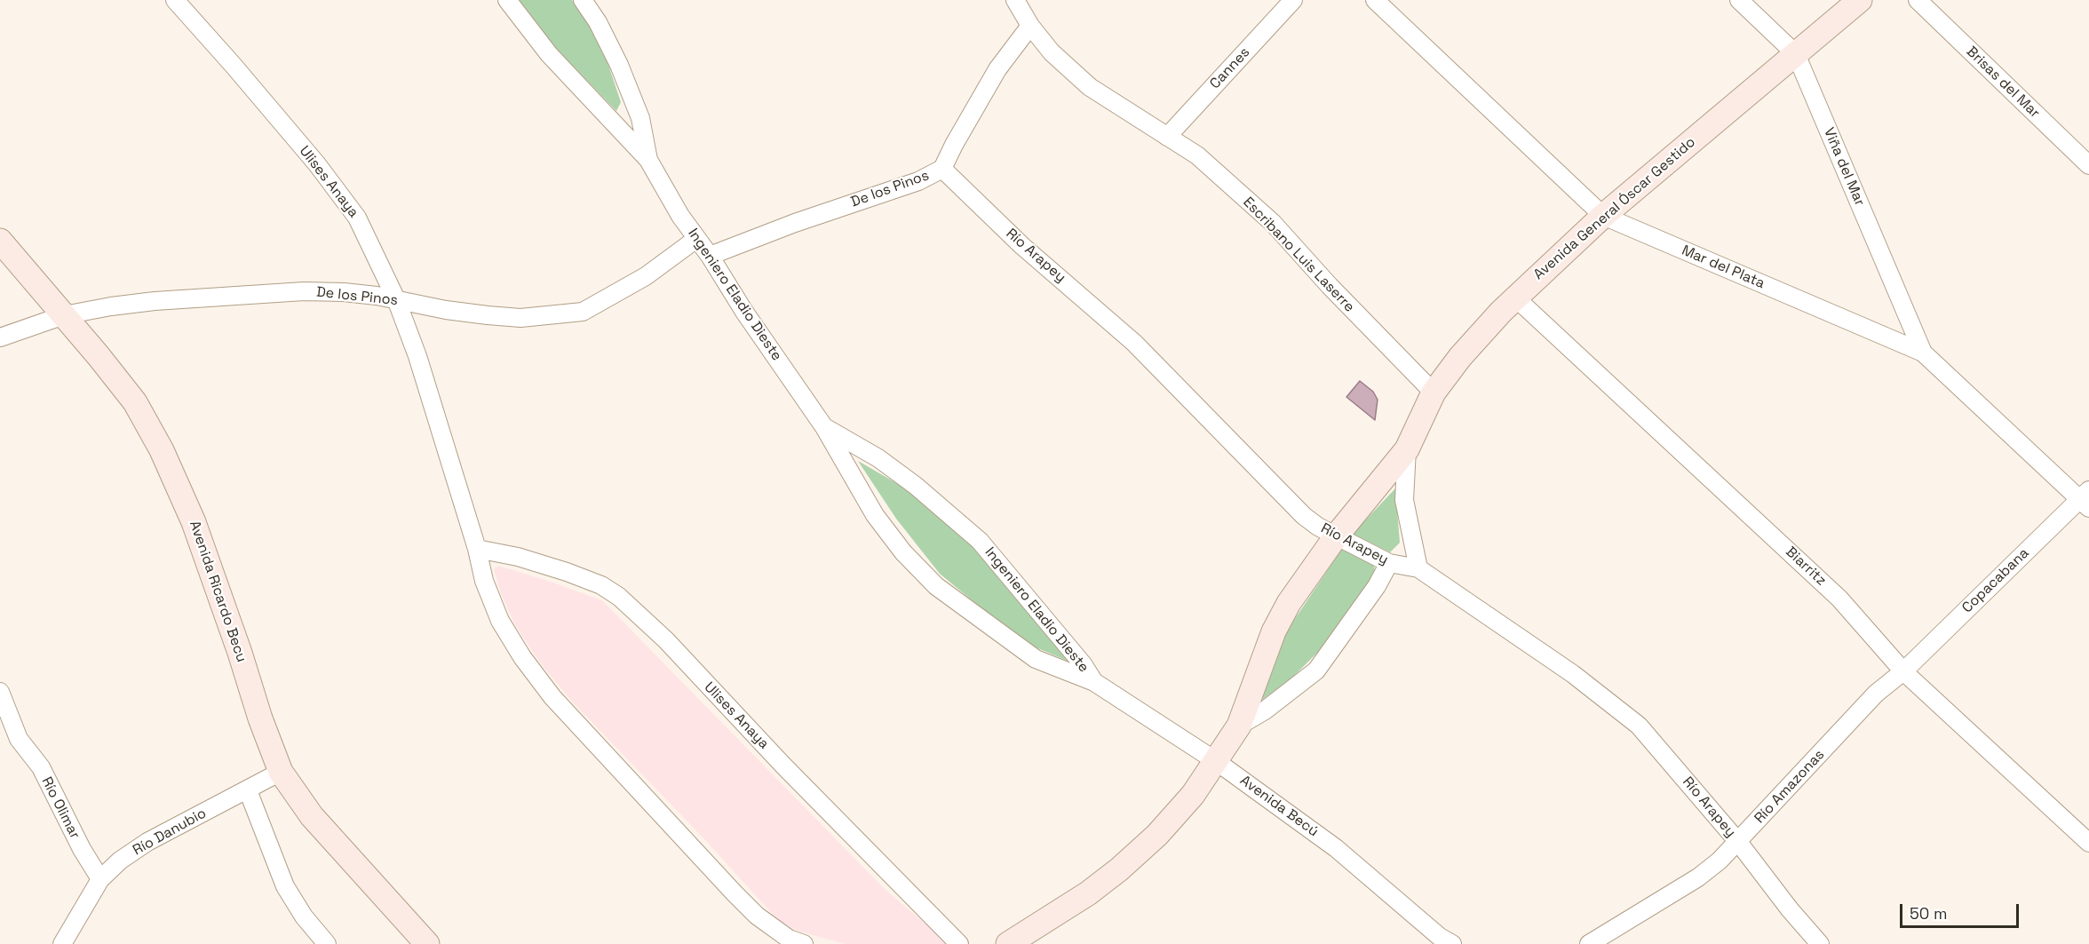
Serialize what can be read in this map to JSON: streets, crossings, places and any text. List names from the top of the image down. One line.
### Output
{"streets":{"street":["Cannes","Brisas del Mar","Viña del Mar","Ulises Anaya","De los Pinos","Avenida General Óscar Gestido","Escribano Luis Laserre","Río Arapey","Mar del Plata","Ingeniero Eladio Dieste","Biarritz","Copacabana","Avenida Ricardo Becu","Río Amazonas","Avenida Becú","Río Olimar","Río Danubio"]},"crossings":[["Cannes","Escribano Luis Laserre"],["Viña del Mar","Avenida General Óscar Gestido"],["Viña del Mar","Mar del Plata"],["Ulises Anaya","De los Pinos"],["De los Pinos","Escribano Luis Laserre"],["De los Pinos","Río Arapey"],["De los Pinos","Ingeniero Eladio Dieste"],["De los Pinos","Avenida Ricardo Becu"],["Avenida General Óscar Gestido","Escribano Luis Laserre"],["Avenida General Óscar Gestido","Río Arapey"],["Avenida General Óscar Gestido","Mar del Plata"],["Avenida General Óscar Gestido","Biarritz"],["Avenida General Óscar Gestido","Avenida Becú"],["Río Arapey","Río Amazonas"],["Mar del Plata","Copacabana"],["Ingeniero Eladio Dieste","Avenida Becú"],["Biarritz","Copacabana"],["Biarritz","Río Amazonas"],["Copacabana","Río Amazonas"],["Avenida Ricardo Becu","Río Danubio"],["Río Olimar","Río Danubio"]],"scale_bar":"50 m"}
